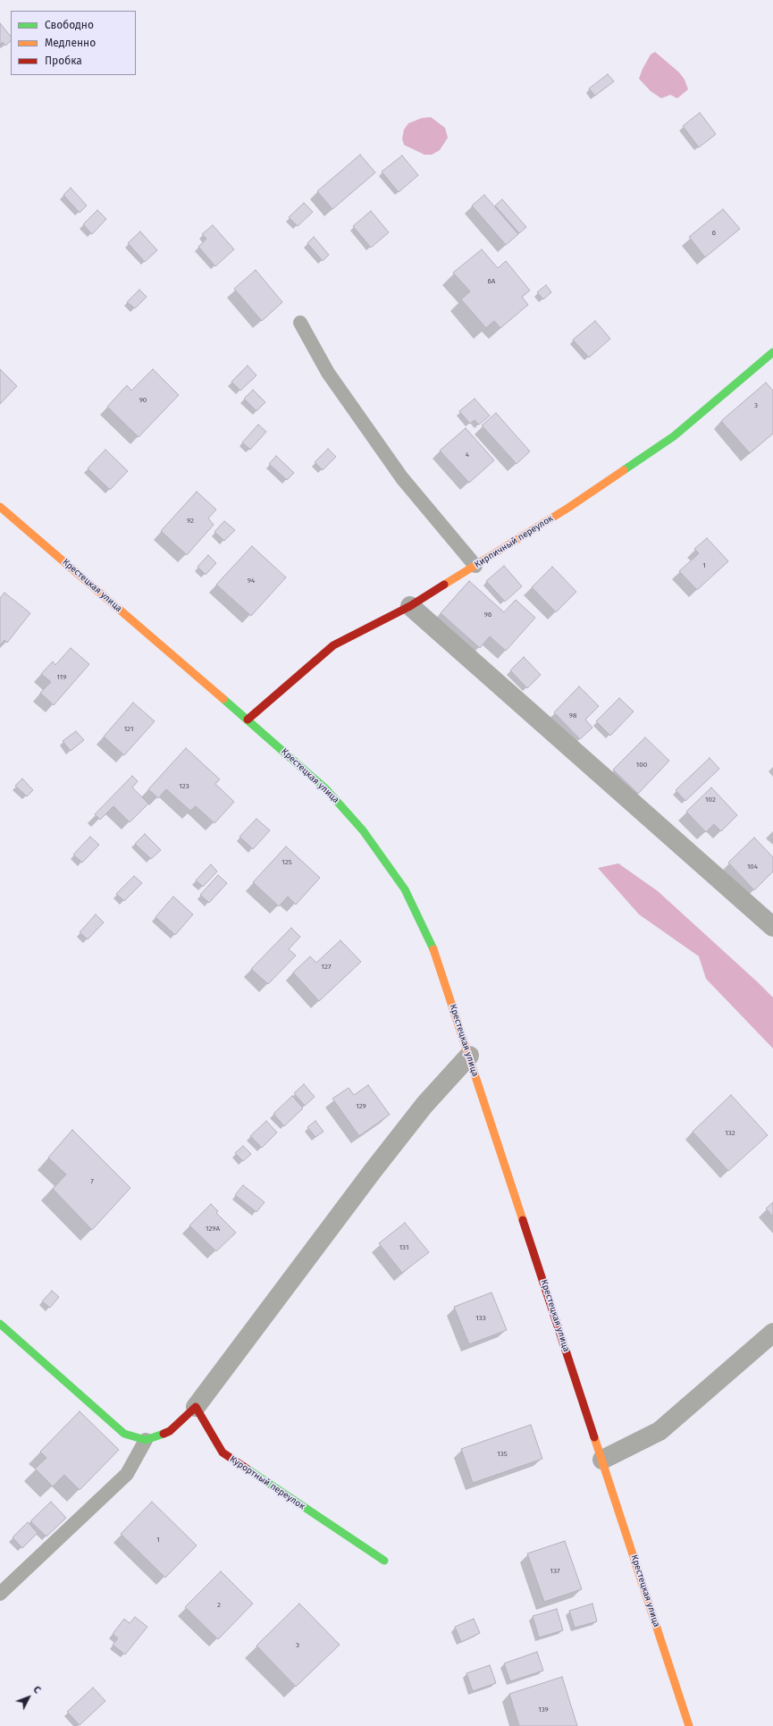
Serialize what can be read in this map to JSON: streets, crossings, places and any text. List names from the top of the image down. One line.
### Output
{"streets":{"main road":["Кирпичный переулок","Крестецкая улица","Курортный переулок"]},"crossings":[["Кирпичный переулок","Крестецкая улица"]],"house_numbers":["6","6А","90","3","4","92","1","94","96","119","98","121","100","123","102","125","104","127","129","132","7","129А","131","133","135","1","137","2","3","139"],"legend":["Свободно","Медленно","Пробка"],"north":"top right"}
